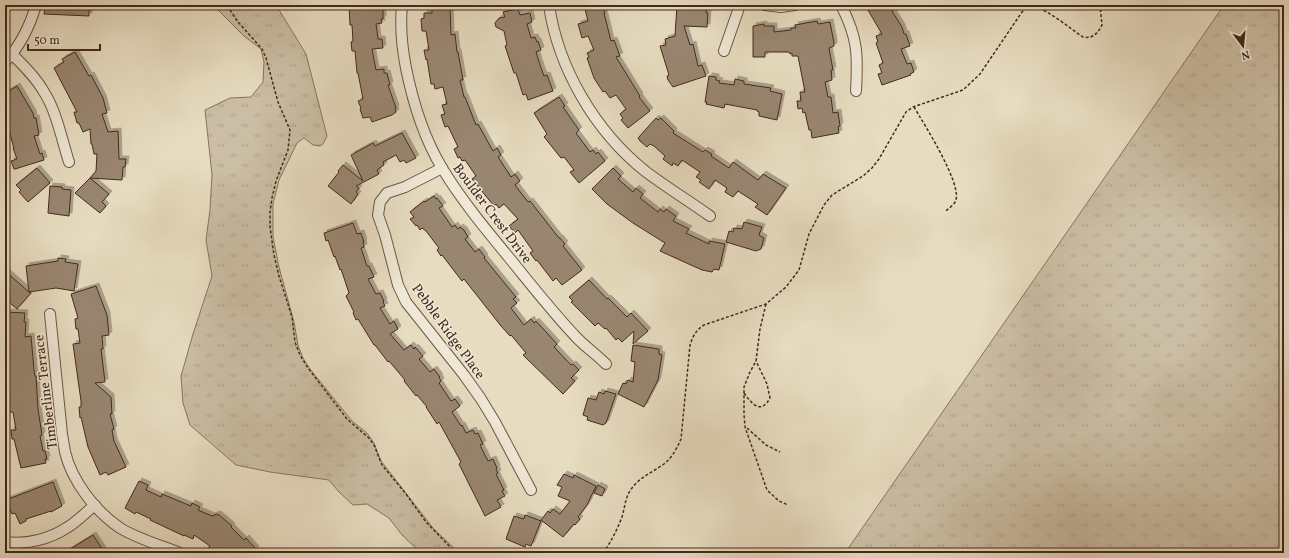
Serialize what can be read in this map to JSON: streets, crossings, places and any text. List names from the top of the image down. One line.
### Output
{"streets":{"street":["Boulder Crest Drive","Pebble Ridge Place","Timberline Terrace"]},"crossings":[["Boulder Crest Drive","Pebble Ridge Place"]],"scale_bar":"50 m","north":"bottom"}
